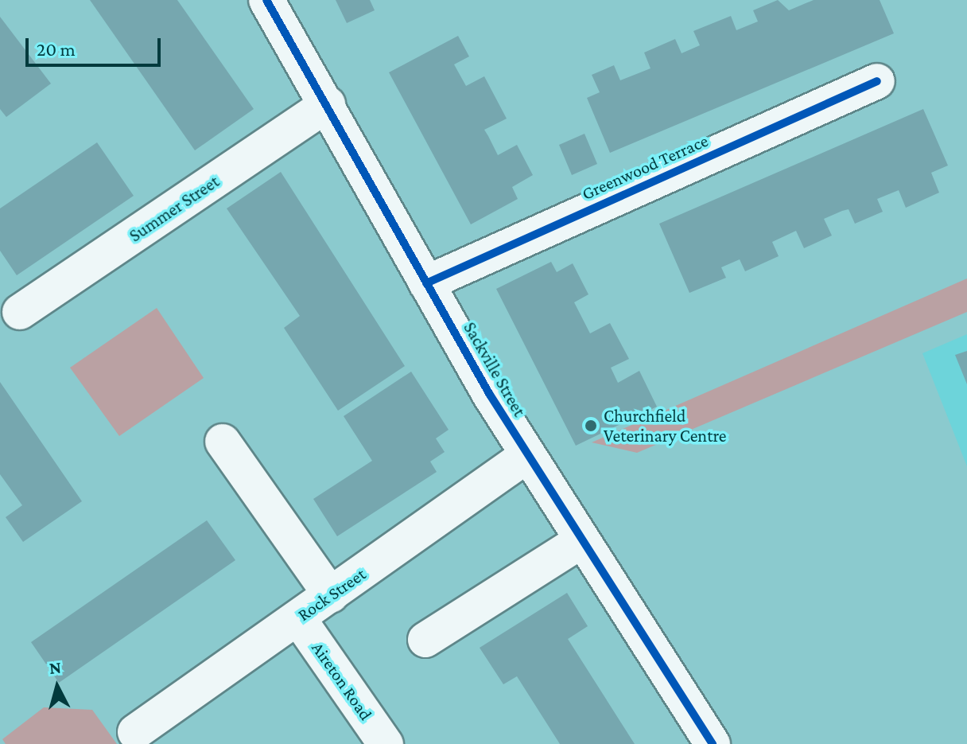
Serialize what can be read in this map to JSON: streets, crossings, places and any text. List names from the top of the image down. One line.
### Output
{"streets":{"street":["Greenwood Terrace","Summer Street","Sackville Street","Rock Street","Aireton Road"]},"crossings":[["Greenwood Terrace","Sackville Street"],["Summer Street","Sackville Street"],["Sackville Street","Rock Street"],["Rock Street","Aireton Road"]],"places":["Churchfield Veterinary Centre"],"scale_bar":"20 m","north":"top"}
